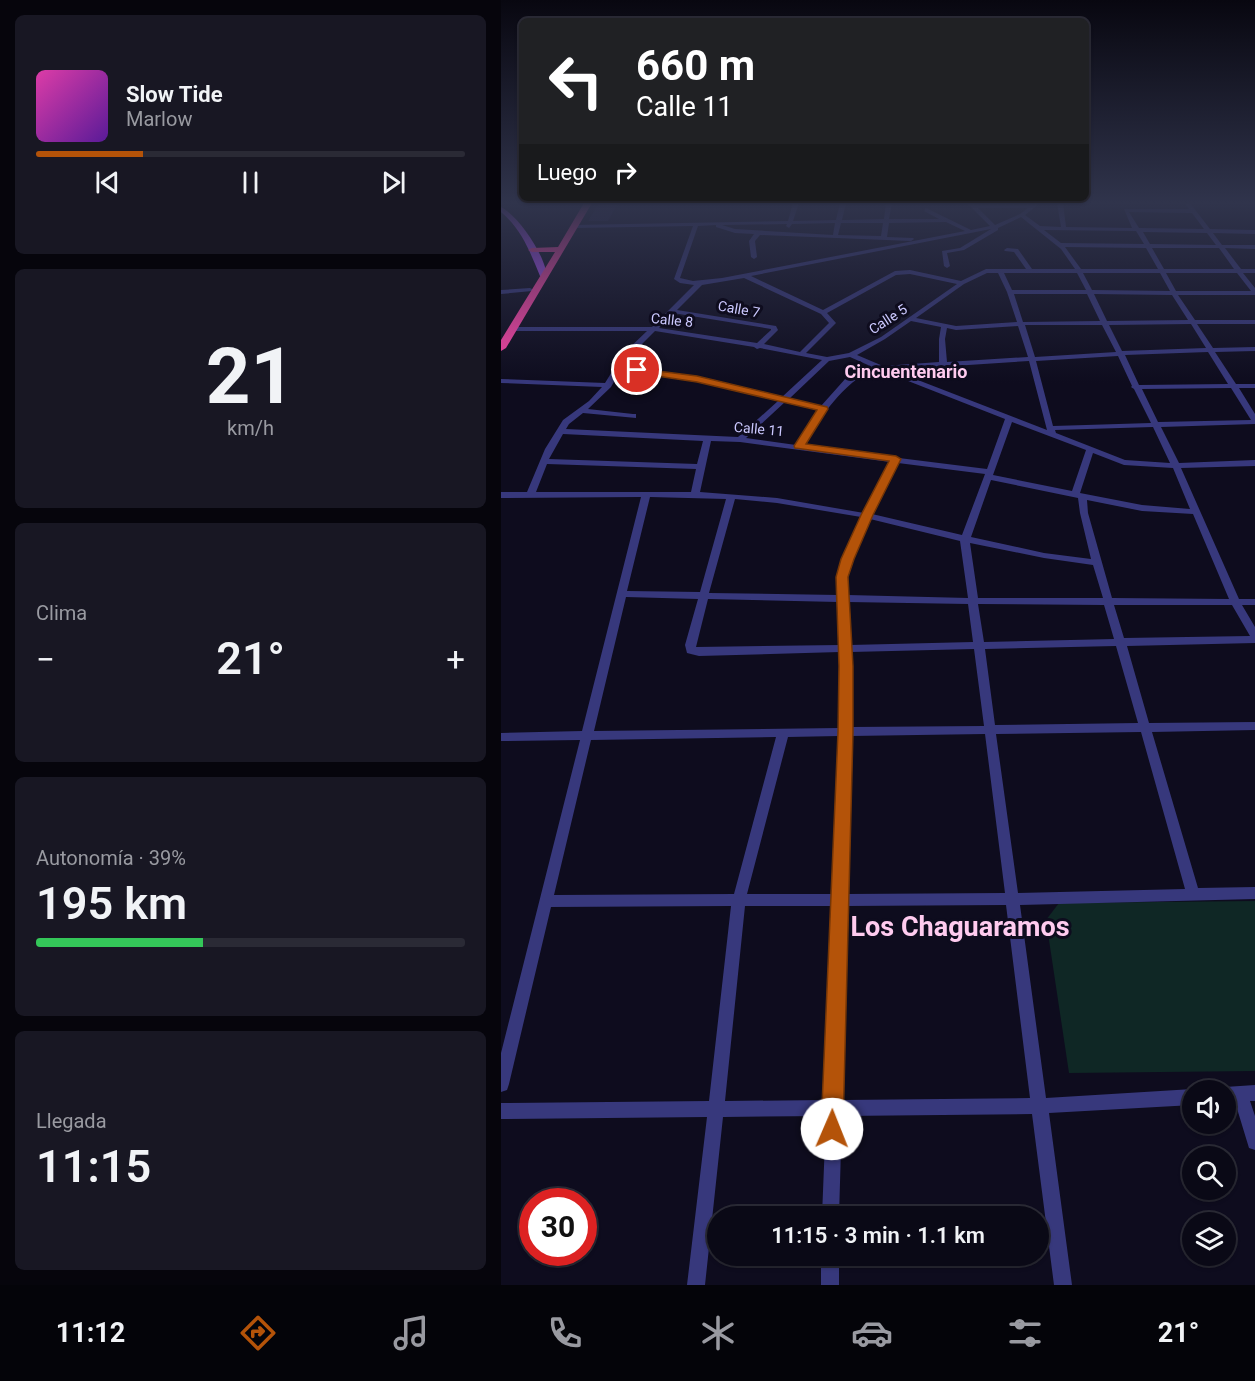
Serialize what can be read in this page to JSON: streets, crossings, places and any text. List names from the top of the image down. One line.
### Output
{"streets":{"street":["Calle 7","Calle 5","Calle 8","Calle 11"]},"crossings":[["Calle 7","Calle 8"],["Calle 5","Calle 8"]],"districts":["Cincuentenario","Los Chaguaramos"],"page":{"turn":["660 m","Calle 11"],"song":["Slow Tide","Marlow"],"then":"Luego","tile":[["21","km/h"],"Clima",["Autonomía · 39%","195 km"],["Llegada","11:15"]],"heat":["−","21°","+"],"limit":"30","trip":"11:15 · 3 min · 1.1 km","tabs":["11:12","21°"]}}
